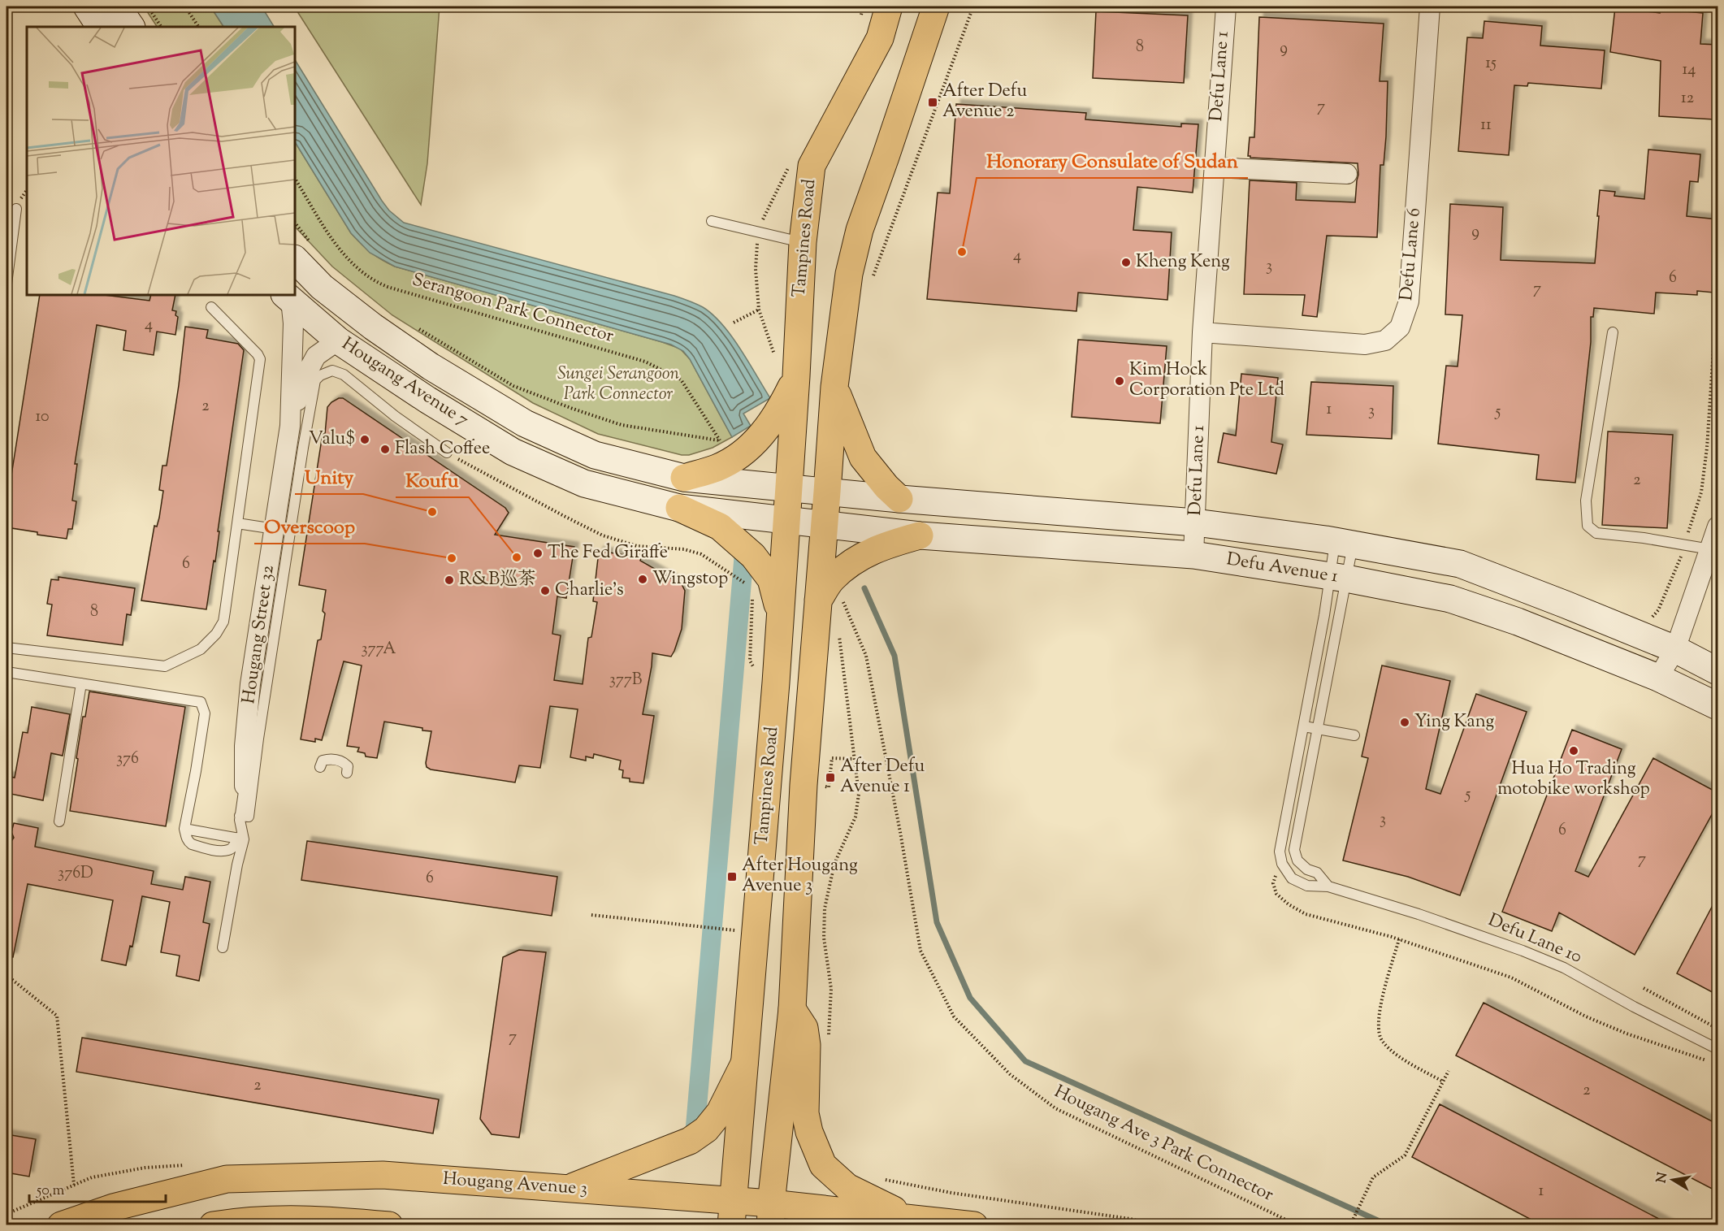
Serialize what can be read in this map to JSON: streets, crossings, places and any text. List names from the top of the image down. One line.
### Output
{"streets":{"main road":["Tampines Road","Hougang Avenue 7","Defu Avenue 1","Hougang Avenue 3"],"street":["Defu Lane 1","Defu Lane 6","Hougang Street 32"],"lane":["Defu Lane 10"],"path":["Serangoon Park Connector","Hougang Ave 3 Park Connector"]},"crossings":[["Defu Lane 1","Defu Lane 6"],["Defu Lane 1","Defu Avenue 1"],["Tampines Road","Hougang Avenue 7"],["Tampines Road","Defu Avenue 1"],["Tampines Road","Hougang Ave 3 Park Connector"],["Tampines Road","Hougang Avenue 3"],["Hougang Avenue 7","Hougang Street 32"],["Defu Avenue 1","Defu Lane 10"]],"parks":["Sungei Serangoon Park Connector"],"places":{"transit":["After Defu Avenue 2","After Defu Avenue 1","After Hougang Avenue 3"],"other":["Honorary Consulate of Sudan","Kheng Keng","Kim Hock Corporation Pte Ltd","Valu$","Flash Coffee","Unity","The Fed Giraffe","Koufu","Overscoop","Wingstop","R&B巡茶","Charlie's","Ying Kang","Hua Ho Trading motobike workshop"]},"house_numbers":["8","9","15","14","12","7","11","9","4","3","6","7","4","2","1","3","5","10","2","6","8","377A","377B","376","5","3","6","7","376D","6","7","2","2","1"],"scale_bar":"50 m","north":"left"}
